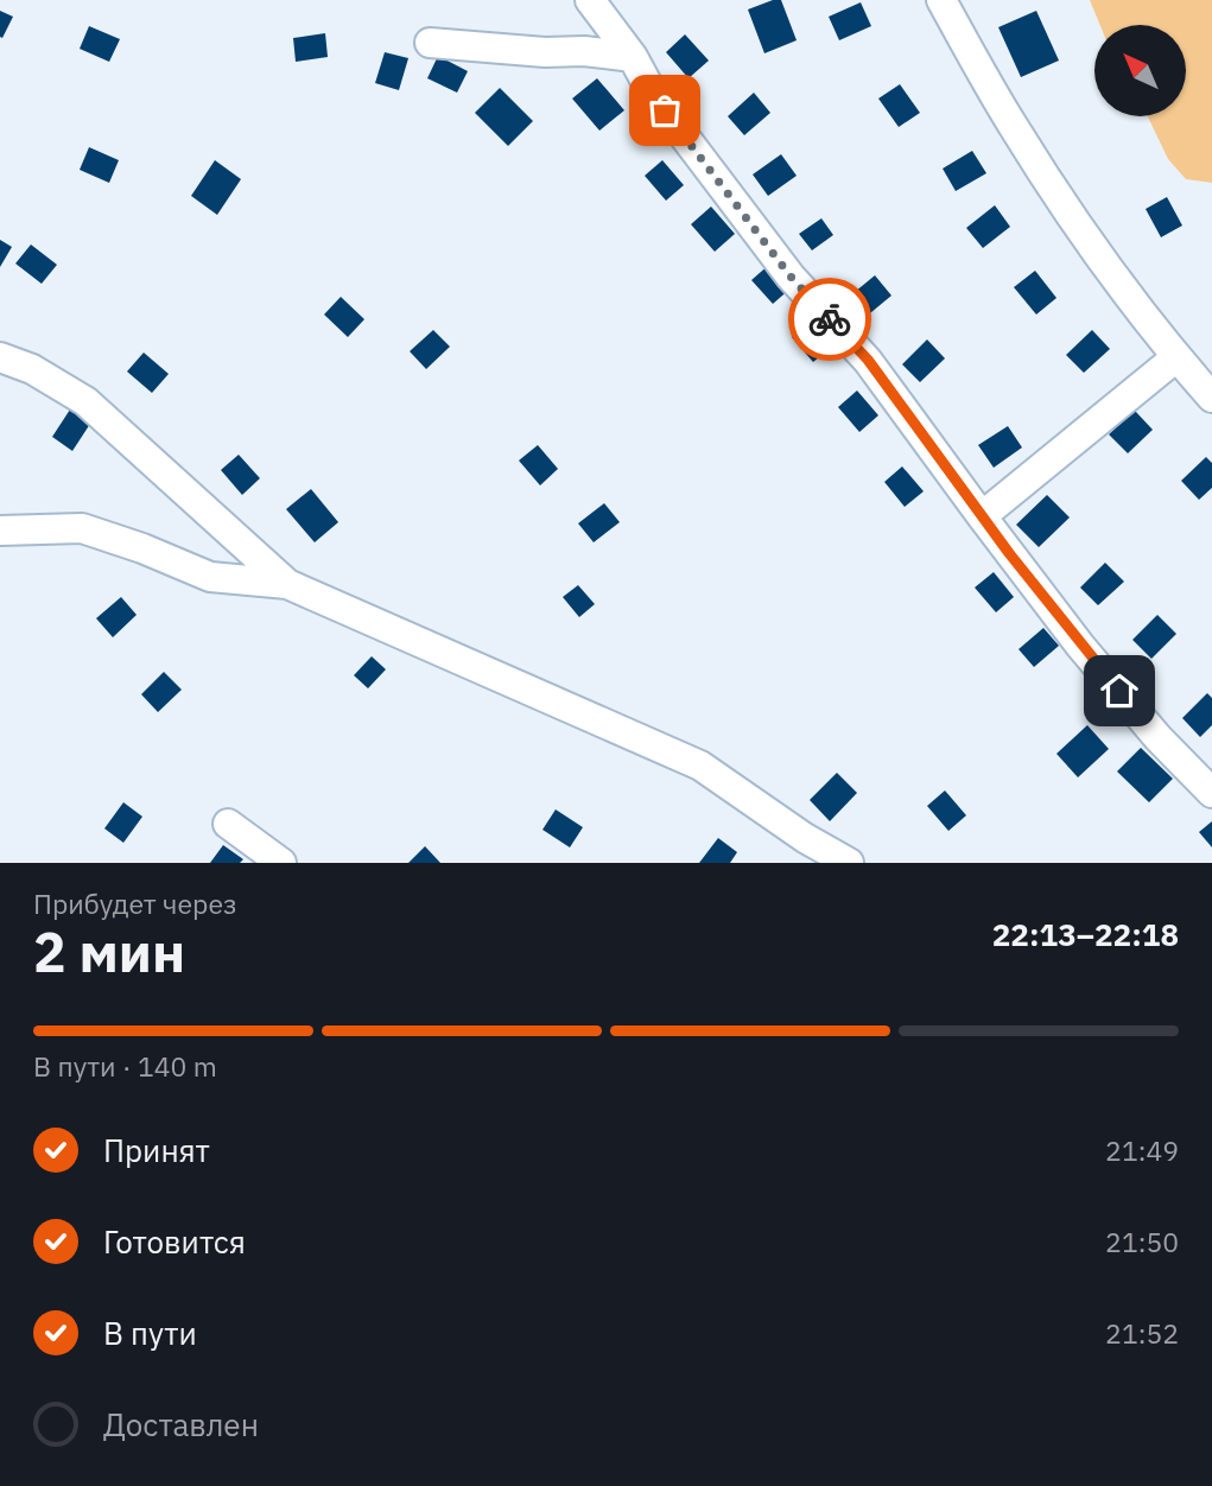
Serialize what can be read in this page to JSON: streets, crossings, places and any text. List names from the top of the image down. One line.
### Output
{"north":"top left","page":{"heading":["2 мин","Прибудет через","22:13–22:18"],"bar":"В пути · 140 m","list":[["Принят","21:49"],["Готовится","21:50"],["В пути","21:52"],"Доставлен"]}}
